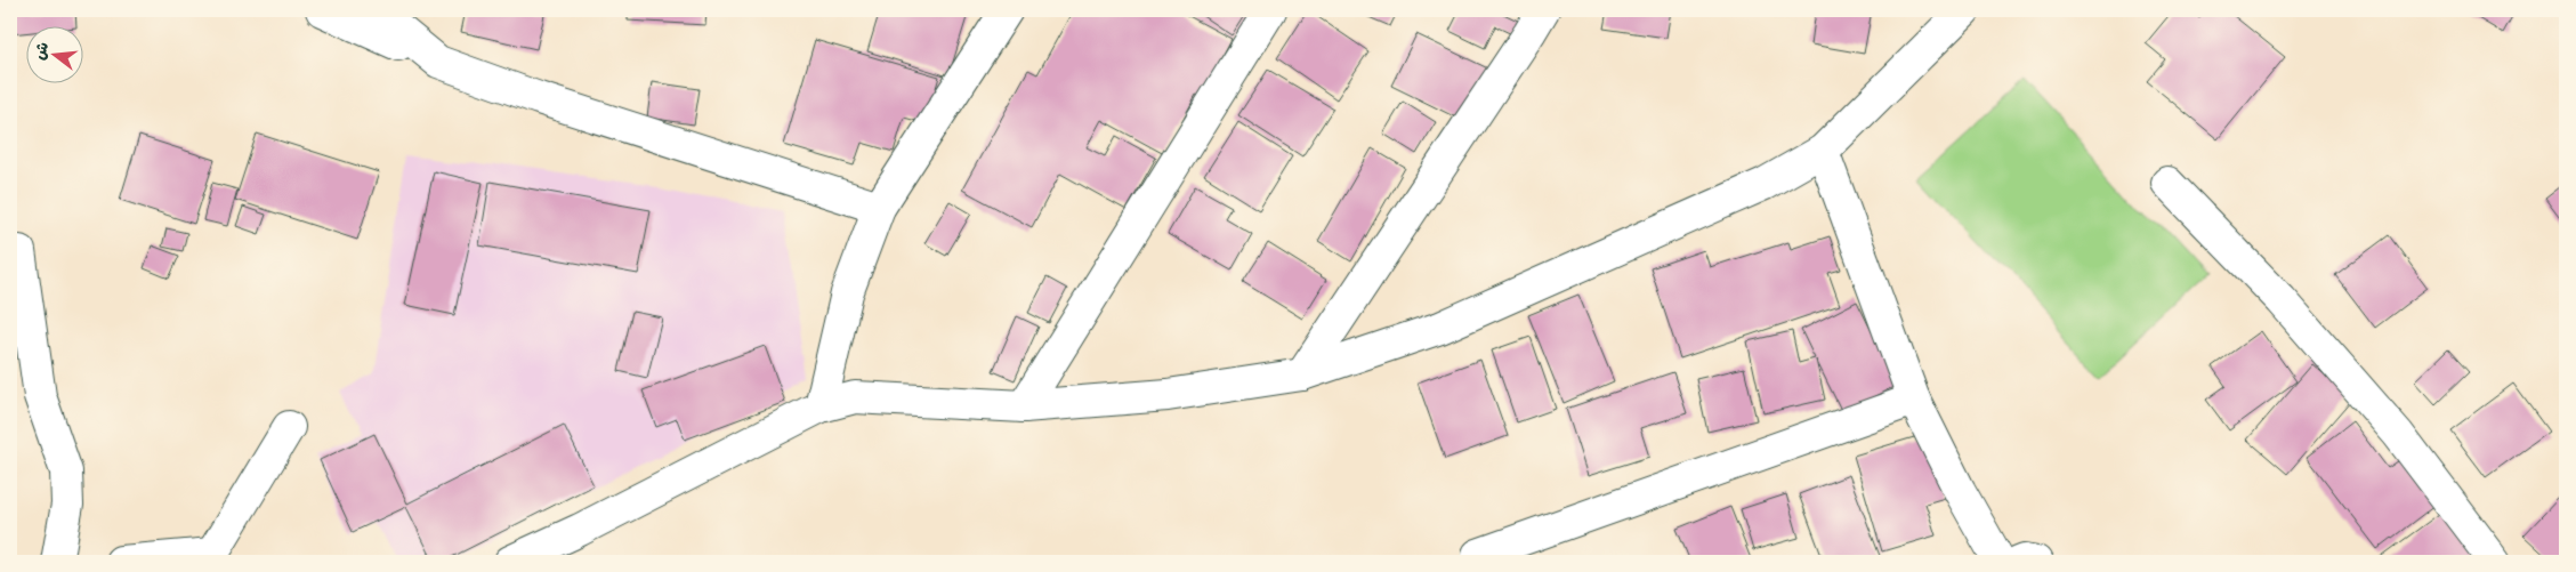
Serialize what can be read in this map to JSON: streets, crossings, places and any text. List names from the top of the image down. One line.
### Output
{"north":"left"}
